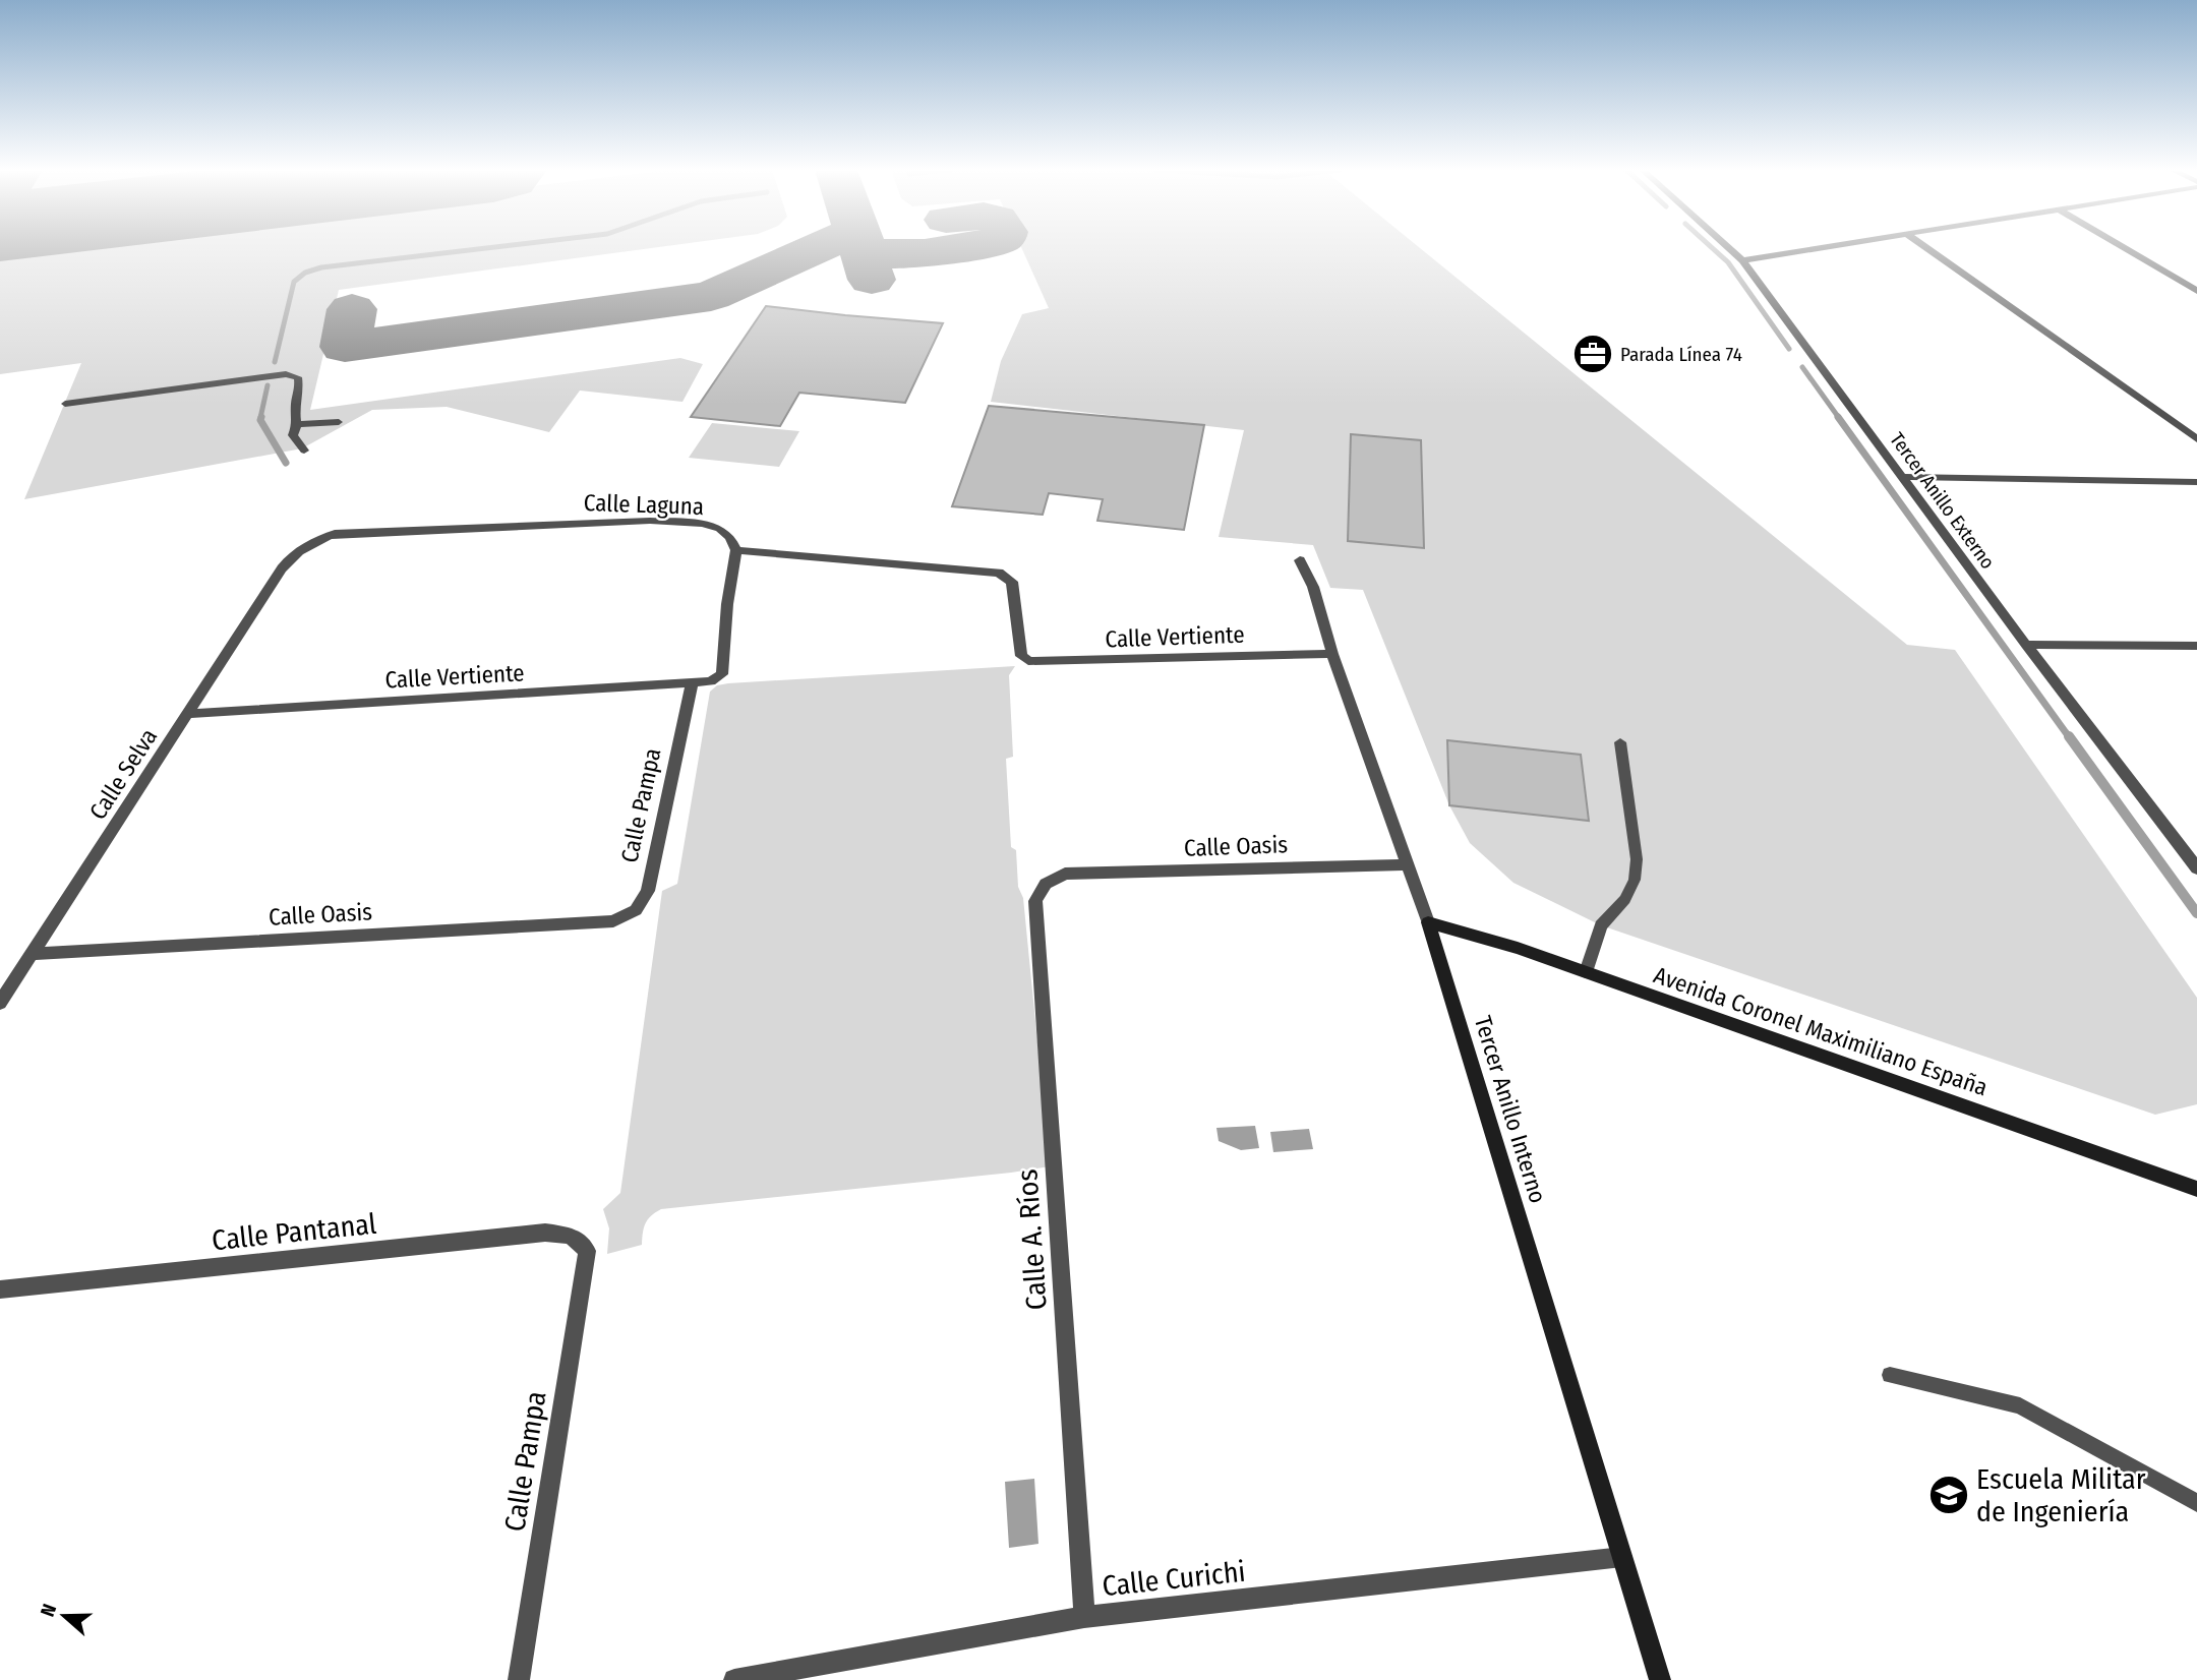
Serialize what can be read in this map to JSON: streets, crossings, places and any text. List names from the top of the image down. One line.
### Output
{"streets":{"street":["Tercer Anillo Externo","Calle Laguna","Calle Vertiente","Calle Selva","Calle Pampa","Calle Oasis","Avenida Coronel Maximiliano España","Tercer Anillo Interno","Calle Pantanal","Calle A. Ríos","Calle Curichi"]},"crossings":[["Calle Laguna","Calle Vertiente"],["Calle Laguna","Calle Selva"],["Calle Vertiente","Calle Selva"],["Calle Vertiente","Calle Pampa"],["Calle Vertiente","Tercer Anillo Interno"],["Calle Selva","Calle Oasis"],["Calle Pampa","Calle Oasis"],["Calle Pampa","Calle Pantanal"],["Calle Oasis","Tercer Anillo Interno"],["Calle Oasis","Calle A. Ríos"],["Avenida Coronel Maximiliano España","Tercer Anillo Interno"],["Tercer Anillo Interno","Calle Curichi"],["Calle A. Ríos","Calle Curichi"]],"places":{"office":["Parada Línea 74"],"school or university":["Escuela Militar de Ingeniería"]},"north":"left"}
